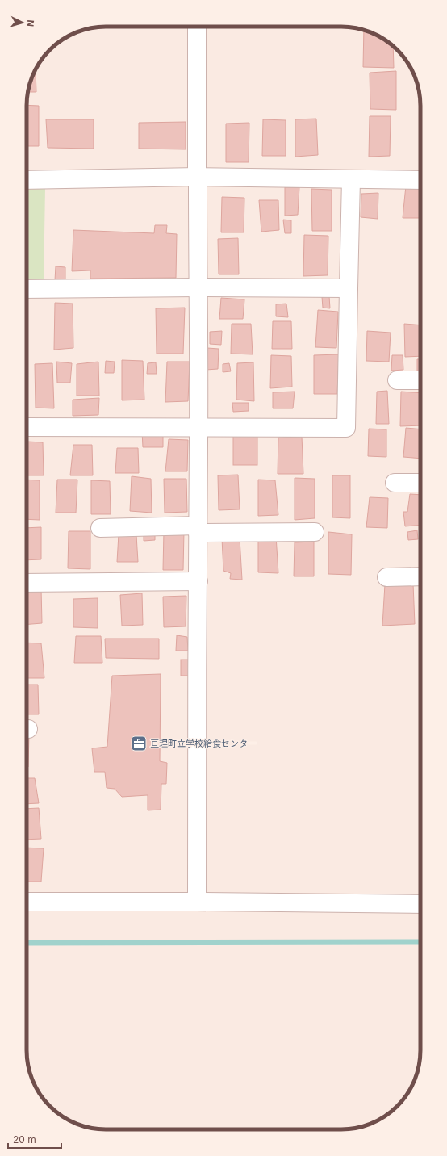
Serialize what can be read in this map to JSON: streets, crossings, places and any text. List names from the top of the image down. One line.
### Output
{"places":{"office":["亘理町立学校給食センター"]},"scale_bar":"20 m","north":"right"}
